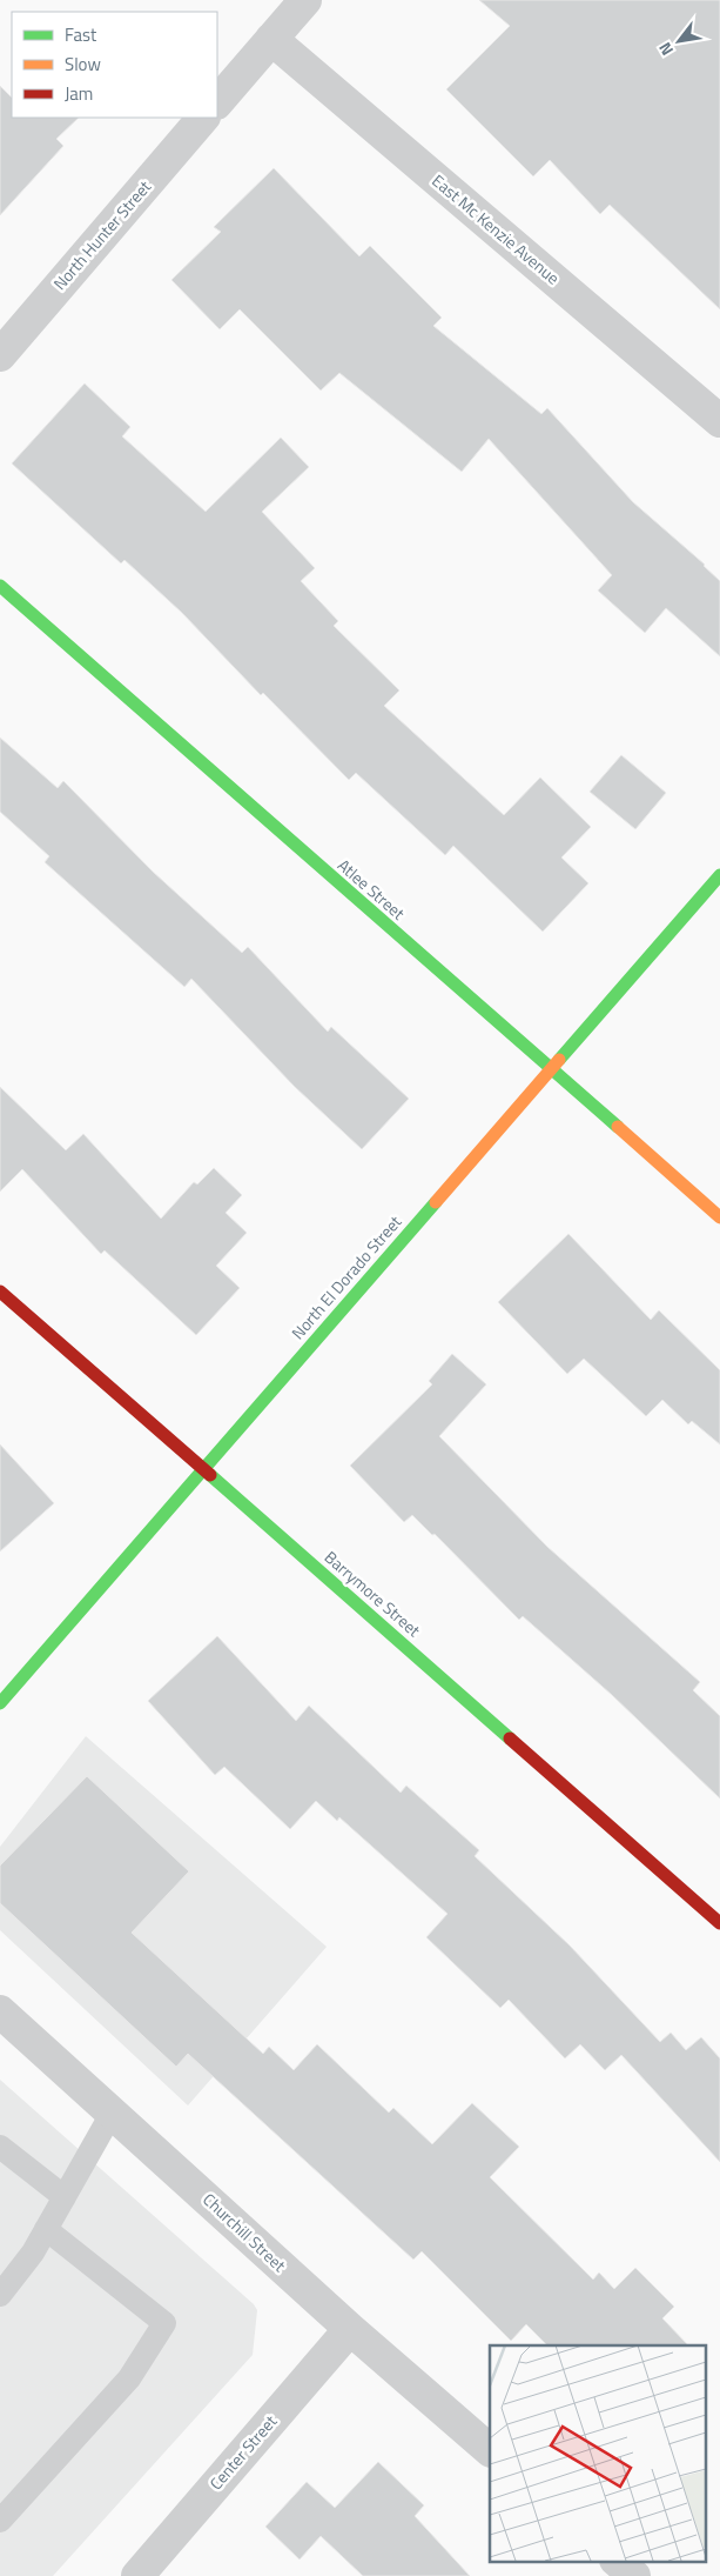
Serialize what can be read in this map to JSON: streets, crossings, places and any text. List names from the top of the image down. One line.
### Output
{"streets":{"street":["East Mc Kenzie Avenue","North Hunter Street","Atlee Street","North El Dorado Street","Barrymore Street","Churchill Street","Center Street"]},"crossings":[["Atlee Street","North El Dorado Street"],["North El Dorado Street","Barrymore Street"],["Churchill Street","Center Street"]],"legend":["Fast","Slow","Jam"],"north":"bottom left"}
